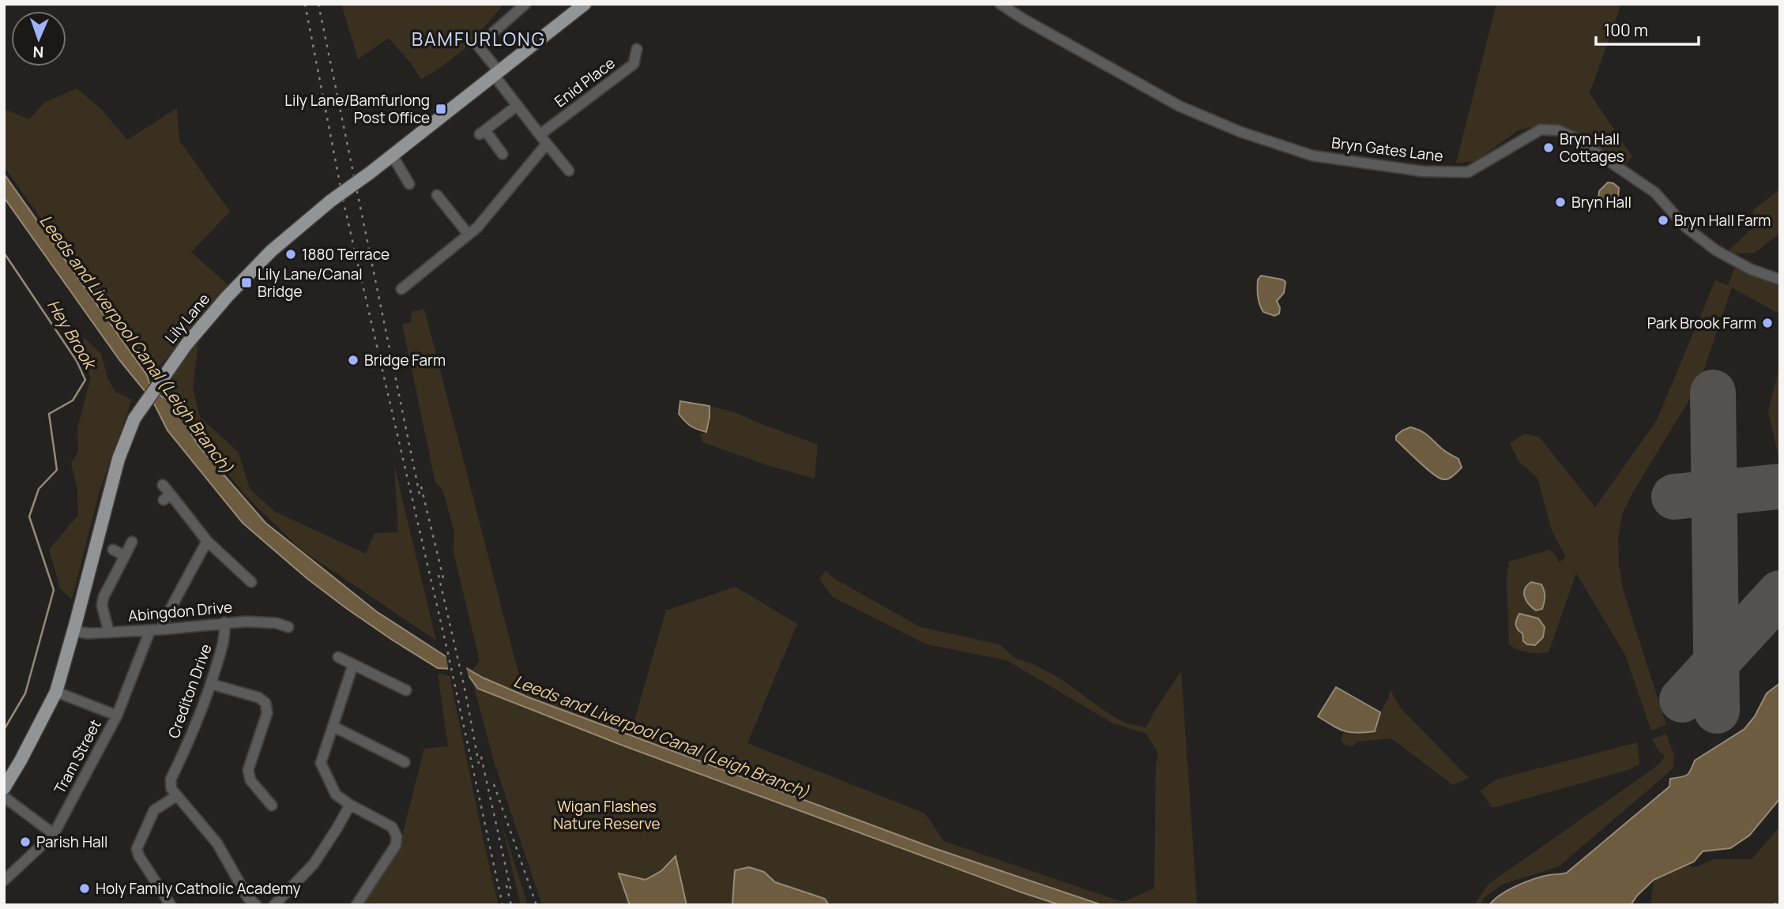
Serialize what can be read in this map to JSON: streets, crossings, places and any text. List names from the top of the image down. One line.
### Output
{"streets":{"main road":["Lily Lane"],"street":["Enid Place","Bryn Gates Lane","Abingdon Drive","Crediton Drive","Tram Street"]},"crossings":[["Lily Lane","Abingdon Drive"],["Abingdon Drive","Crediton Drive"],["Abingdon Drive","Tram Street"]],"districts":["BAMFURLONG"],"water":["Hey Brook","Leeds and Liverpool Canal (Leigh Branch)"],"parks":["Wigan Flashes Nature Reserve"],"places":{"transit":["Lily Lane/Bamfurlong Post Office","Lily Lane/Canal Bridge"],"other":["Bryn Hall Cottages","Bryn Hall","Bryn Hall Farm","1880 Terrace","Park Brook Farm","Bridge Farm","Parish Hall","Holy Family Catholic Academy"]},"scale_bar":"100 m","north":"bottom"}
